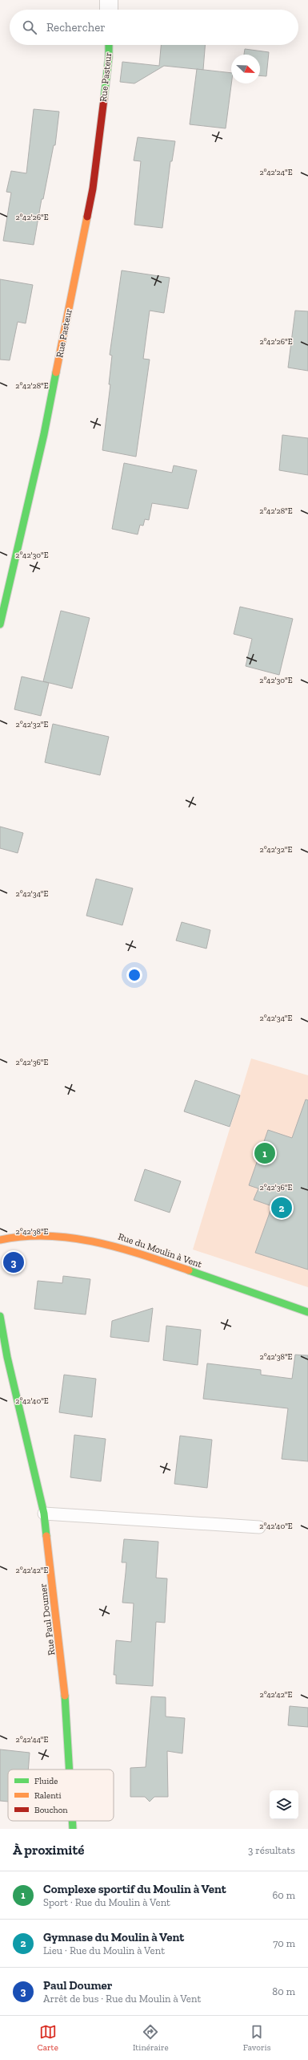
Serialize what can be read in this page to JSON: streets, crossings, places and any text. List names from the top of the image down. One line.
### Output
{"streets":{"street":["Rue Pasteur","Rue du Moulin à Vent","Rue Paul Doumer"]},"legend":["Fluide","Ralenti","Bouchon"],"north":"bottom right","page":{"search":"Rechercher","pins":["1","2","3"],"heading":["À proximité","3 résultats"],"list":[{"mark":"1","name":"Complexe sportif du Moulin à Vent","note":"Sport · Rue du Moulin à Vent","value":"60 m"},{"mark":"2","name":"Gymnase du Moulin à Vent","note":"Lieu · Rue du Moulin à Vent","value":"70 m"},{"mark":"3","name":"Paul Doumer","note":"Arrêt de bus · Rue du Moulin à Vent","value":"80 m"}],"nav":["Carte","Itinéraire","Favoris"]},"coordinates":["2°42'24\"E","2°42'26\"E","2°42'28\"E","2°42'30\"E","2°42'32\"E","2°42'34\"E","2°42'36\"E","2°42'38\"E","2°42'40\"E","2°42'42\"E","2°42'44\"E"]}
